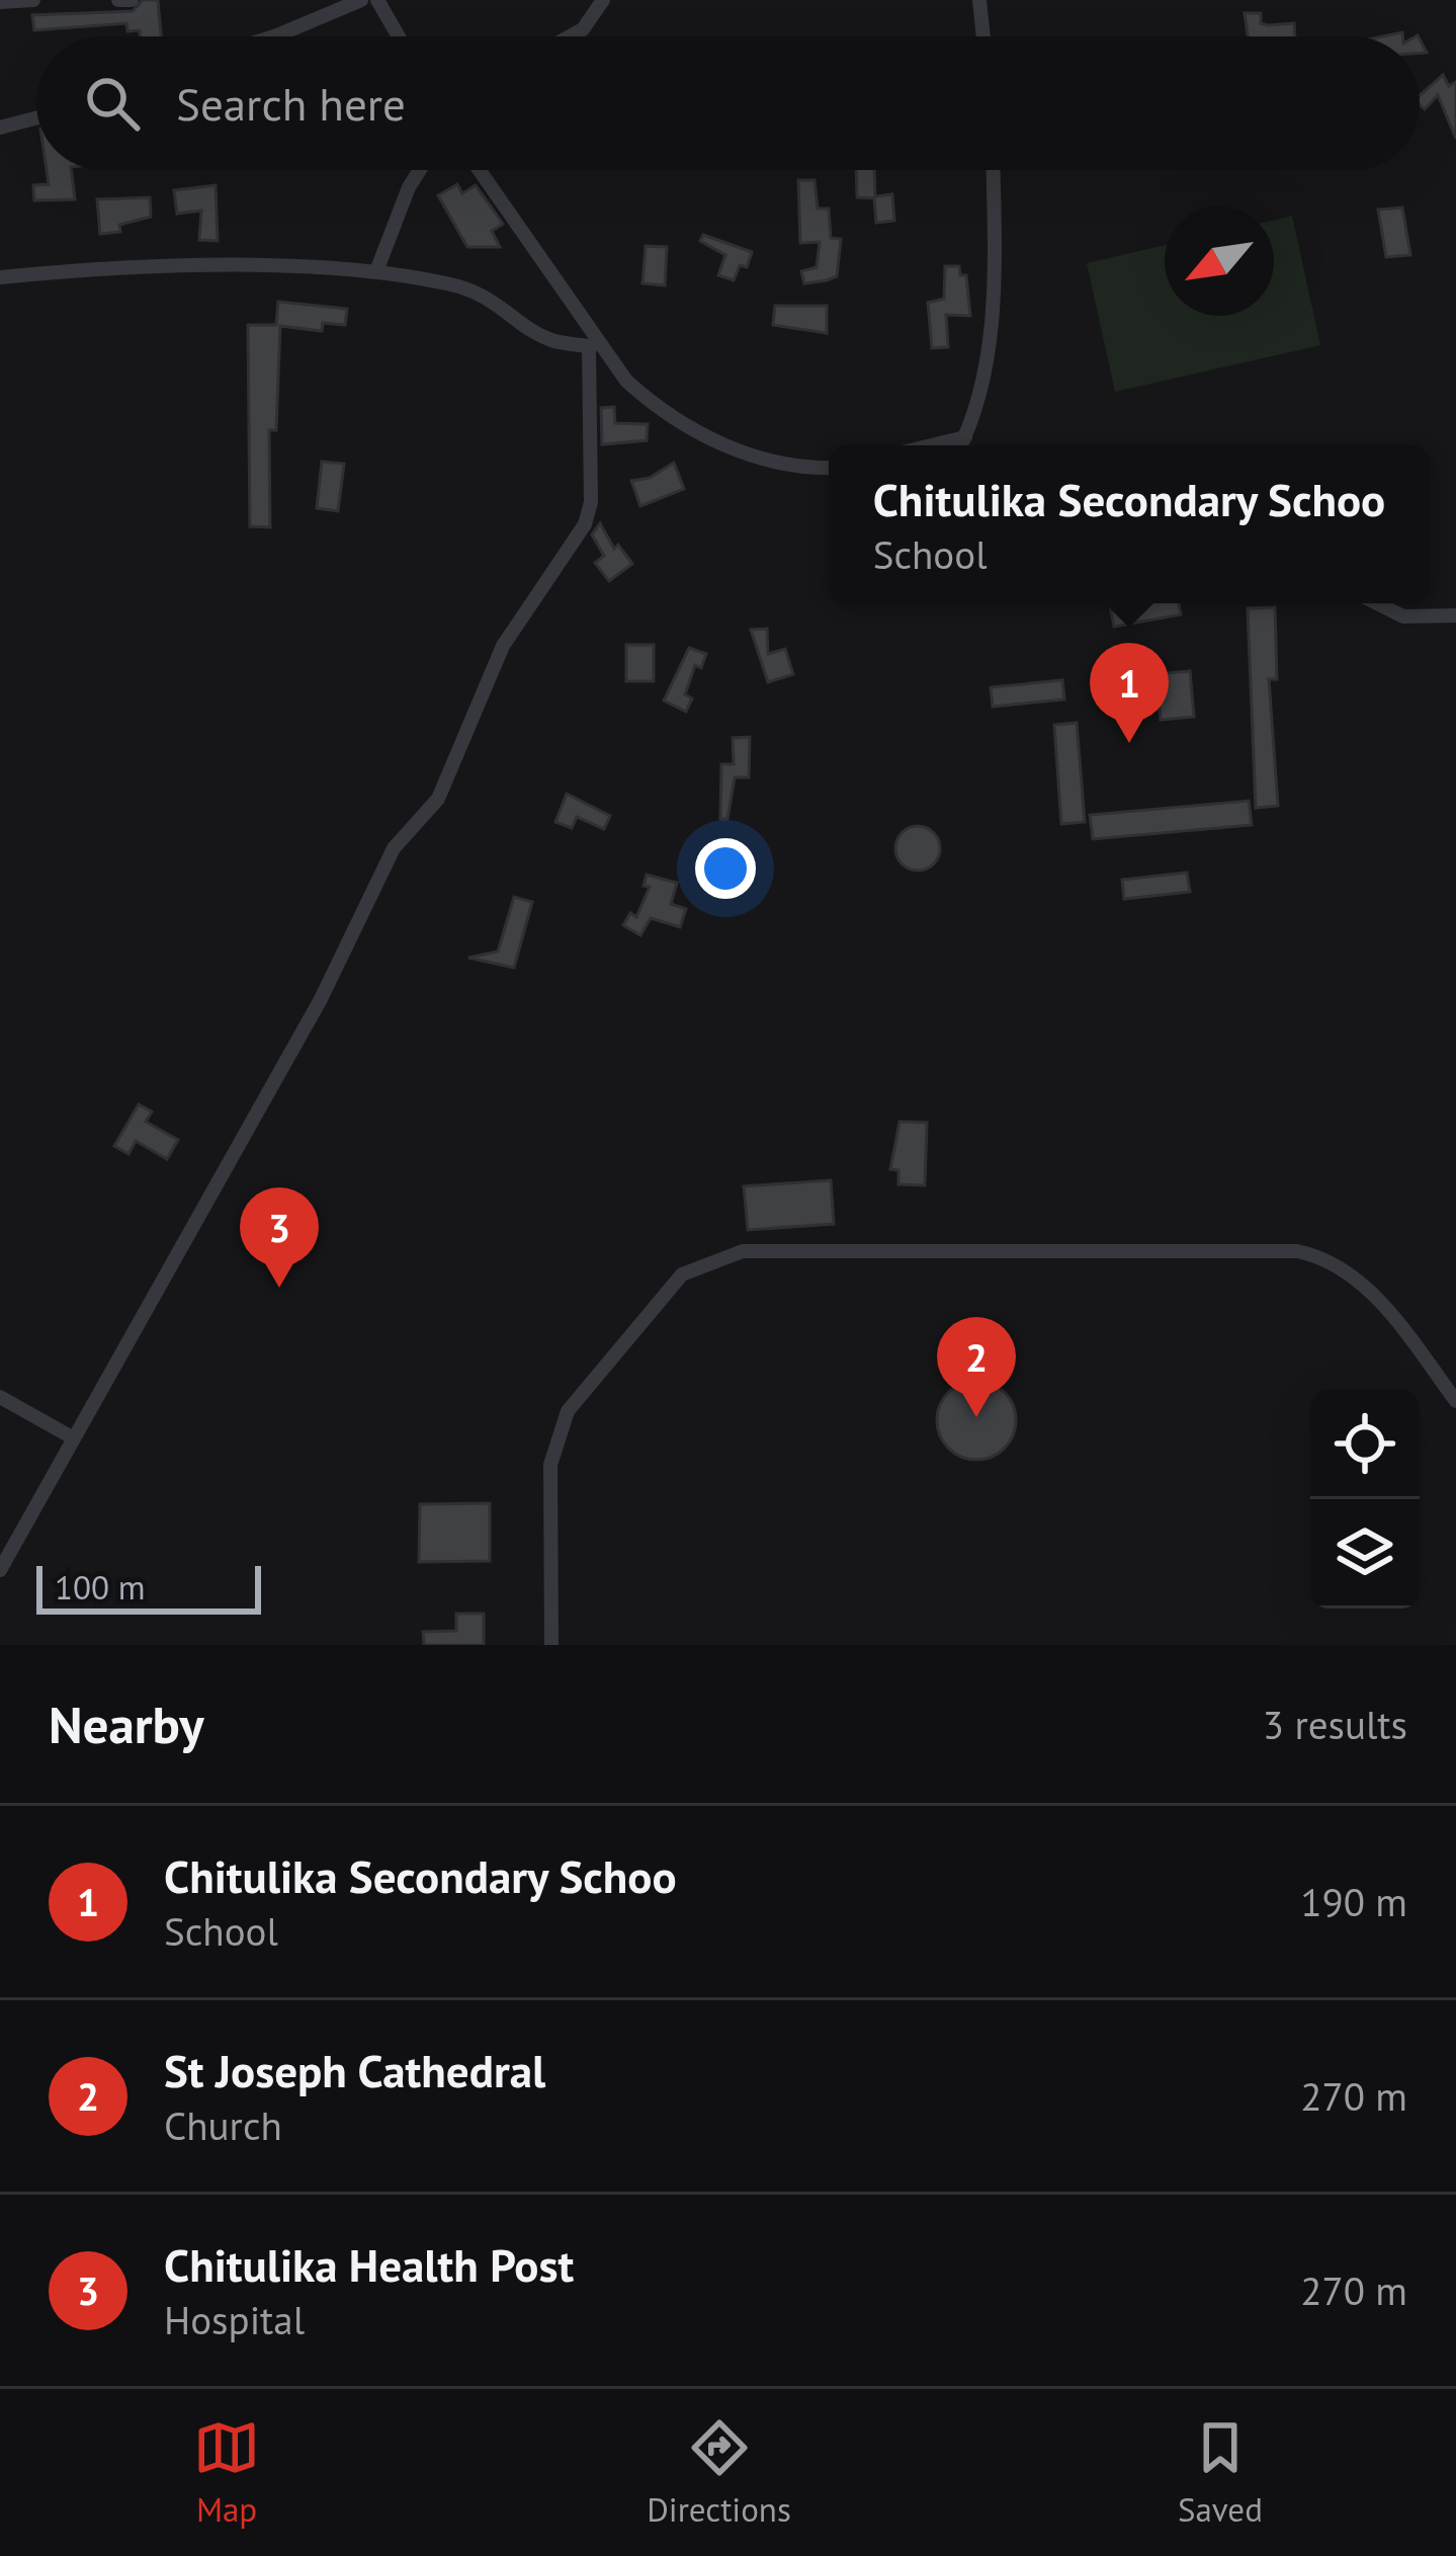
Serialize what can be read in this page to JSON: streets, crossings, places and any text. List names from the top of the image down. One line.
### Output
{"scale_bar":"100 m","north":"bottom left","page":{"search":"Search here","popup":["Chitulika Secondary Schoo","School"],"pins":["1","3","2"],"scale":"100 m","heading":["Nearby","3 results"],"list":[{"mark":"1","name":"Chitulika Secondary Schoo","note":"School","value":"190 m"},{"mark":"2","name":"St Joseph Cathedral","note":"Church","value":"270 m"},{"mark":"3","name":"Chitulika Health Post","note":"Hospital","value":"270 m"}],"nav":["Map","Directions","Saved"]}}
